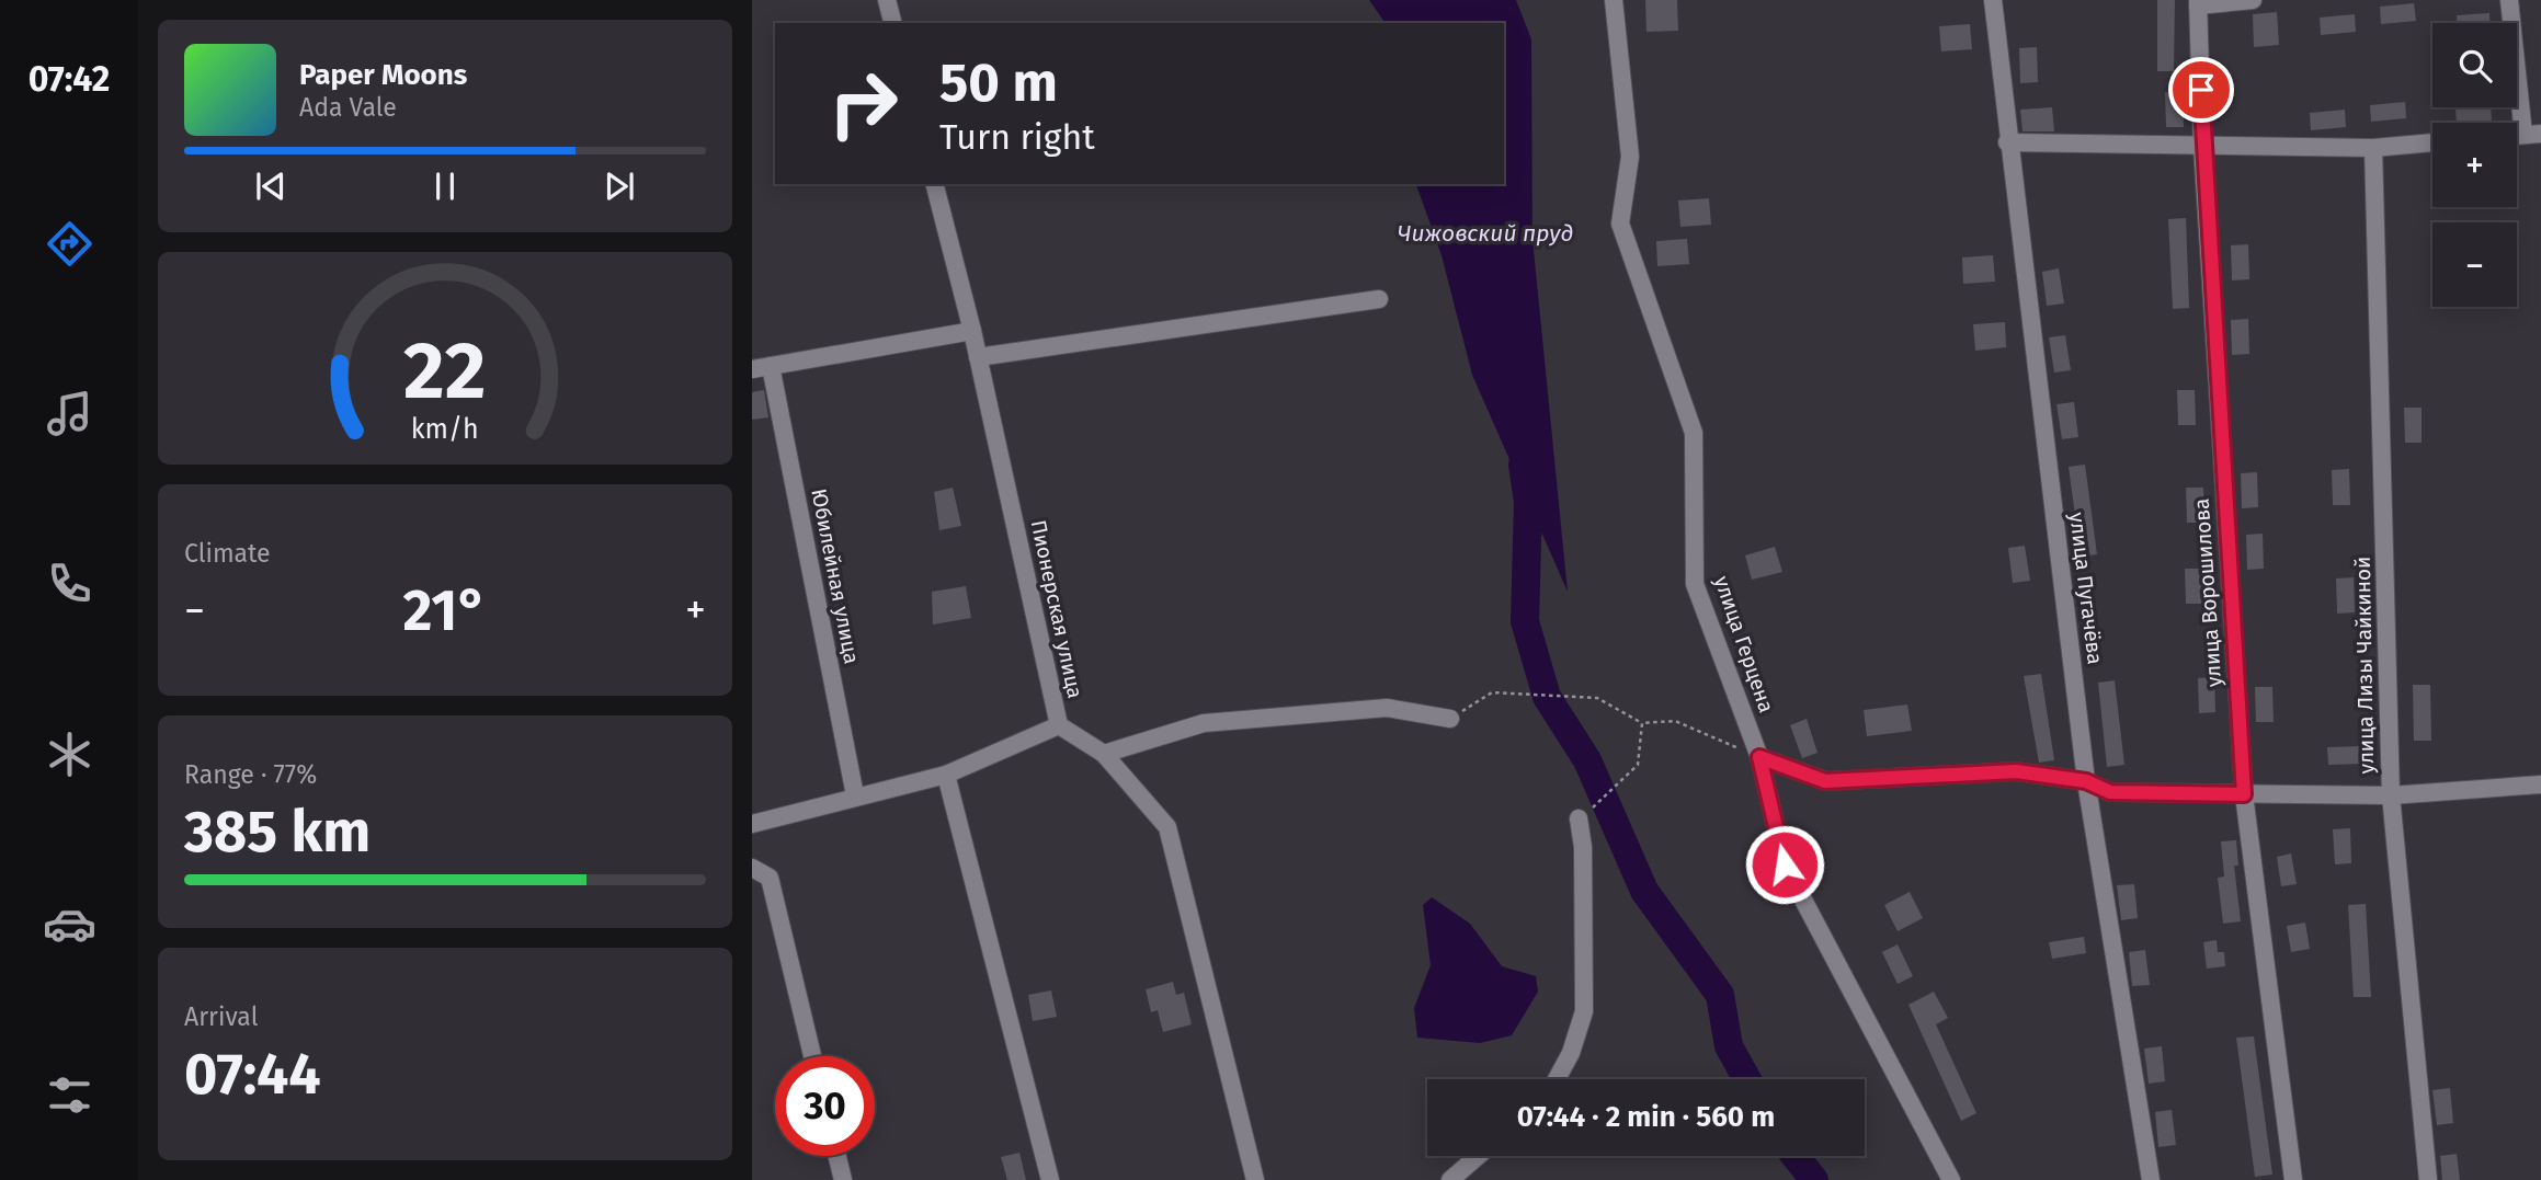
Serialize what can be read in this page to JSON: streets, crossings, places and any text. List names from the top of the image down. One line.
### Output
{"streets":{"street":["Юбилейная улица","улица Пугачёва","улица Ворошилова","Пионерская улица","улица Герцена","улица Лизы Чайкиной"]},"water":["Чижовский пруд"],"page":{"tabs":"07:42","map_buttons":["+","−"],"turn":["50 m","Turn right"],"song":["Paper Moons","Ada Vale"],"tile":["Climate",["Range · 77%","385 km"],["Arrival","07:44"]],"heat":["−","21°","+"],"limit":"30","trip":"07:44 · 2 min · 560 m","gauge":["22","km/h"]}}
